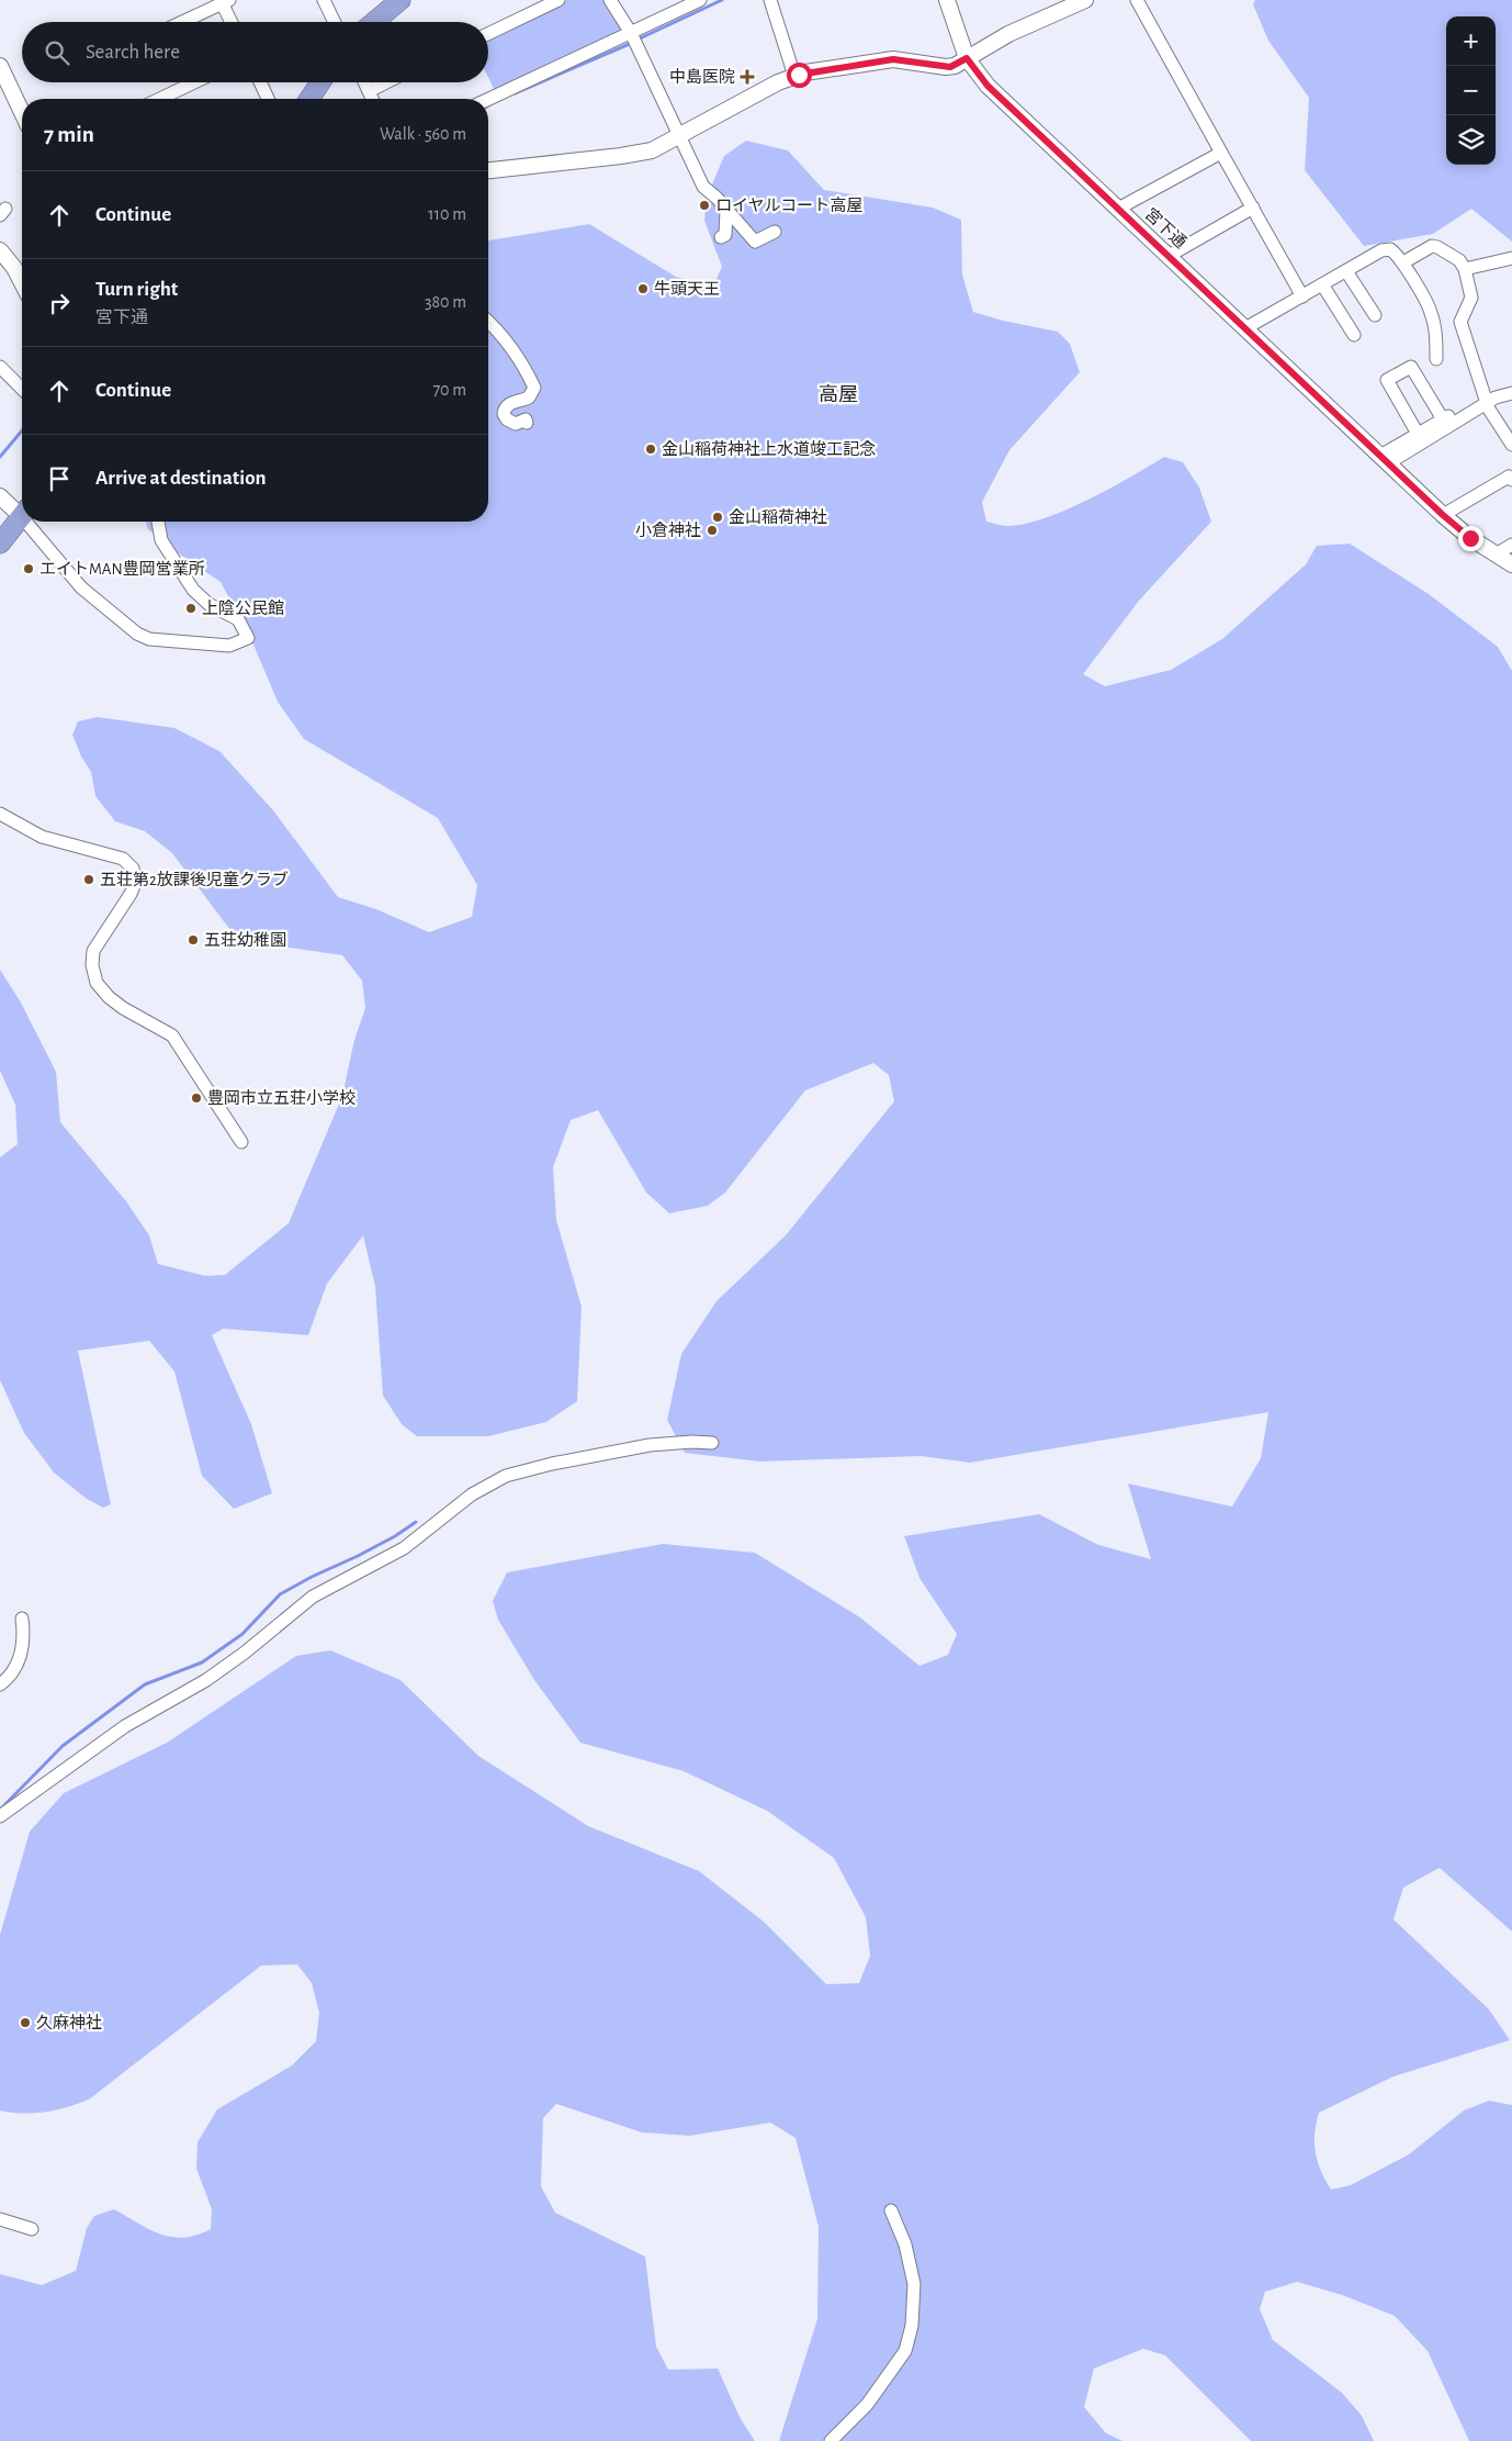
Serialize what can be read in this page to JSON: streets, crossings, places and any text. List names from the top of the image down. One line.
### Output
{"streets":{"street":["宮下通"]},"districts":["高屋"],"places":{"health":["中島医院"],"other":["ロイヤルコート高屋","牛頭天王","金山稲荷神社上水道竣工記念","金山稲荷神社","小倉神社","エイトMAN豊岡営業所","上陰公民館","五荘第2放課後児童クラブ","五荘幼稚園","豊岡市立五荘小学校","久麻神社"]},"page":{"map_buttons":["+","−"],"search":"Search here","heading":["7 min","Walk · 560 m"],"list":[["Continue","110 m"],["Turn right","宮下通","380 m"],["Continue","70 m"],"Arrive at destination"]}}
